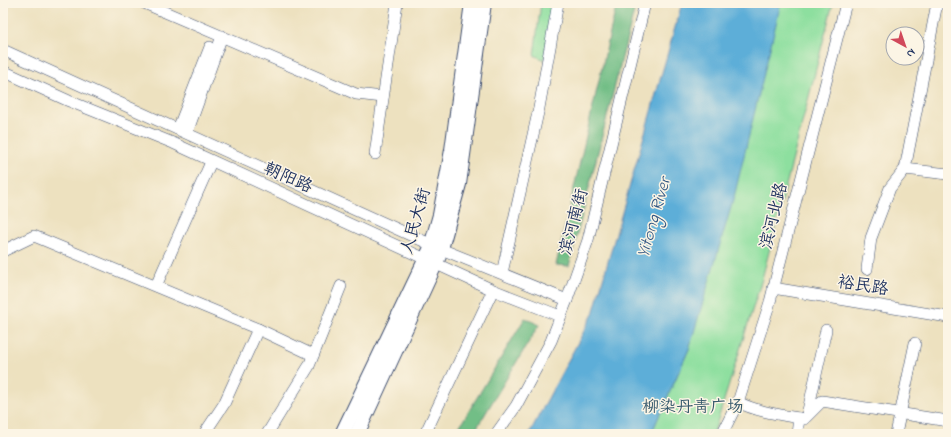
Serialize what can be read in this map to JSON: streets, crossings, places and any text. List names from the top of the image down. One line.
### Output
{"streets":{"street":["朝阳路","滨河北路","人民大街","滨河南街","裕民路"]},"crossings":[["朝阳路","人民大街"],["朝阳路","滨河南街"],["滨河北路","裕民路"]],"water":["Yitong River"],"parks":["柳染丹青广场"],"north":"bottom right"}
